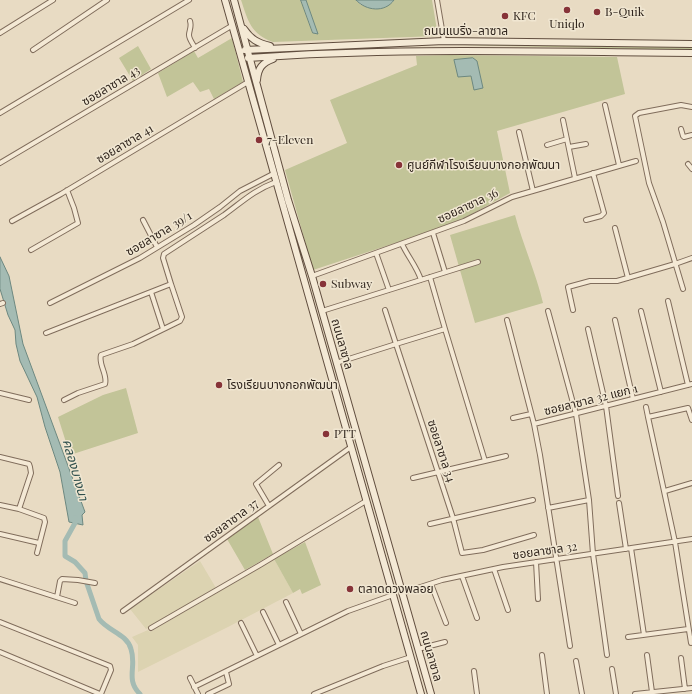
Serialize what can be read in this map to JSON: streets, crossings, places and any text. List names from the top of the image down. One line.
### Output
{"streets":{"street":["ถนนแบริ่ง-ลาซาล","ซอยลาซาล 43","ซอยลาซาล 41","ซอยลาซาล 36","ซอยลาซาล 39/1","ถนนลาซาล","ซอยลาซาล 32 แยก 1","ซอยลาซาล 34","ซอยลาซาล 37","ซอยลาซาล 32"]},"crossings":[["ถนนแบริ่ง-ลาซาล","ถนนลาซาล"],["ซอยลาซาล 43","ถนนลาซาล"],["ซอยลาซาล 41","ถนนลาซาล"],["ซอยลาซาล 36","ถนนลาซาล"],["ซอยลาซาล 39/1","ถนนลาซาล"],["ถนนลาซาล","ซอยลาซาล 37"],["ถนนลาซาล","ซอยลาซาล 32"],["ซอยลาซาล 32 แยก 1","ซอยลาซาล 32"]],"water":["คลองบางนา"],"places":["Uniqlo","B-Quik","KFC","7-Eleven","ศูนย์กีฬาโรงเรียนบางกอกพัฒนา","Subway","โรงเรียนบางกอกพัฒนา","PTT","ตลาดดวงพลอย"]}
